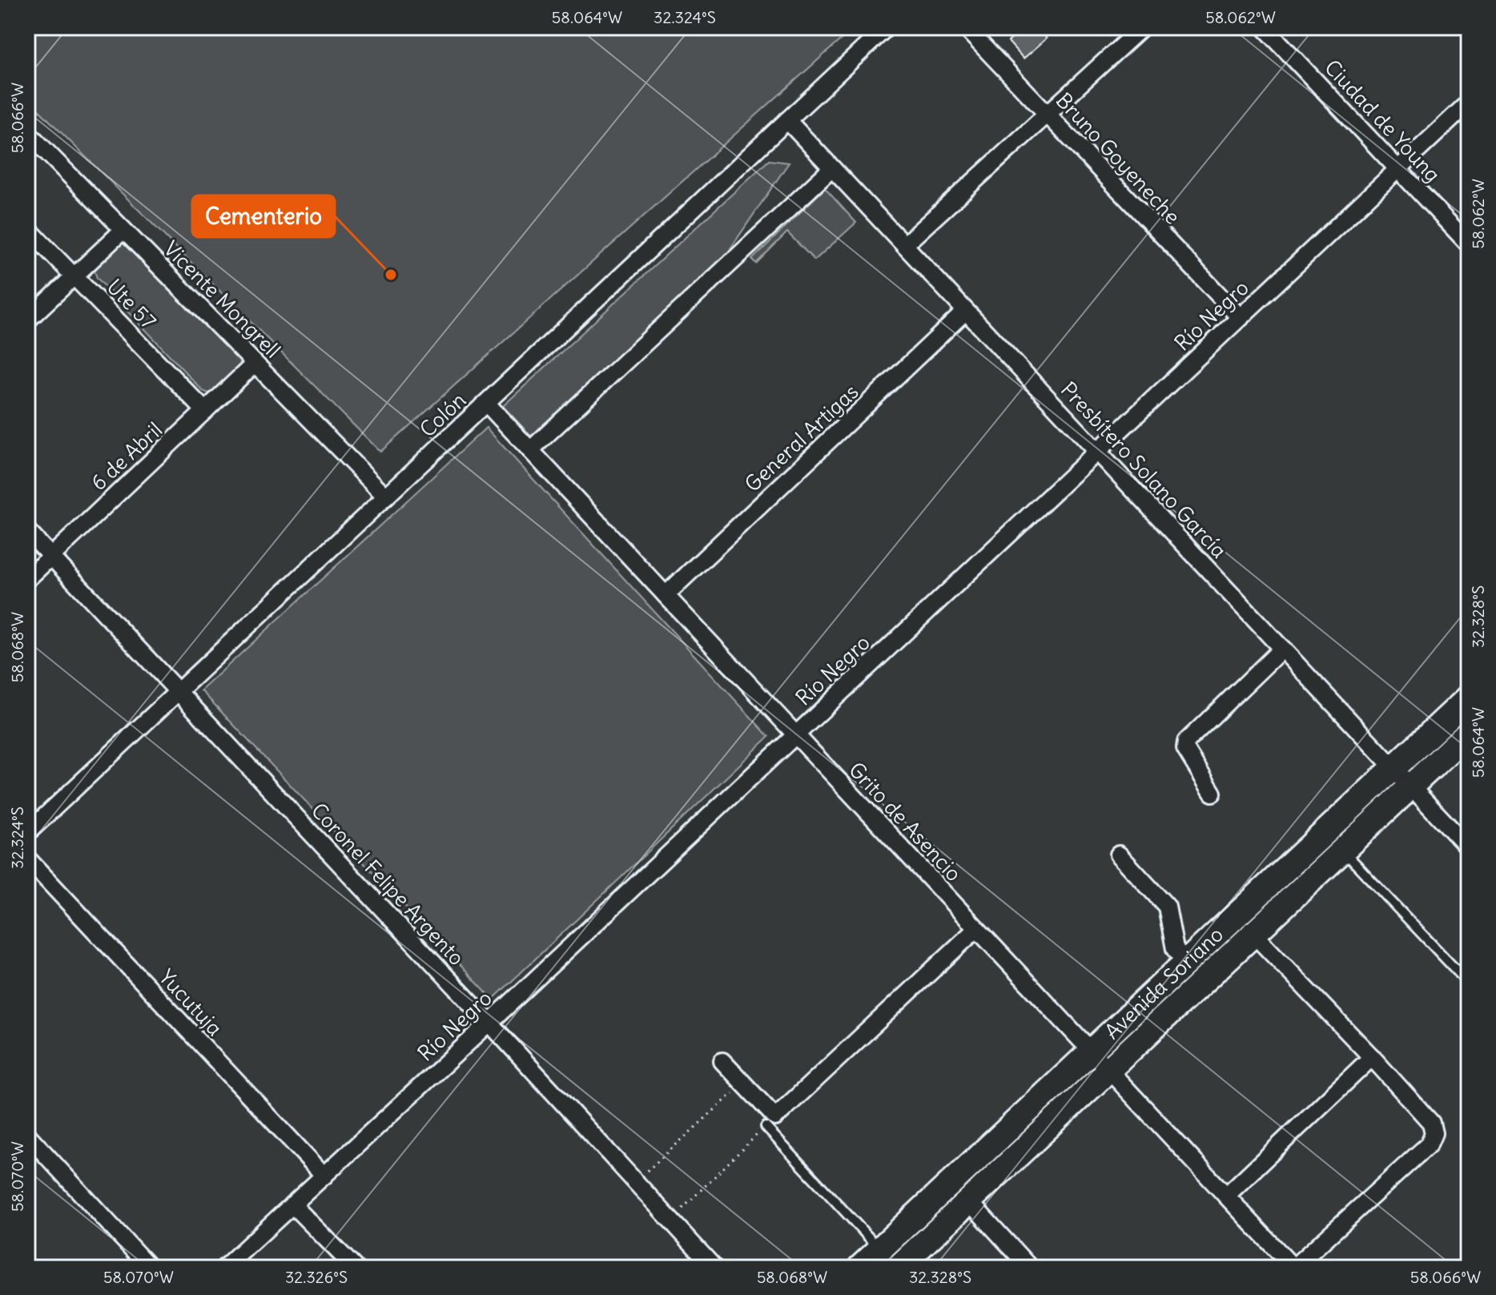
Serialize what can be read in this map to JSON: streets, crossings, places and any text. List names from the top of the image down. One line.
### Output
{"streets":{"street":["Ciudad de Young","Bruno Goyeneche","Vicente Mongrell","Ute 57","Río Negro","Colón","General Artigas","6 de Abril","Presbítero Solano García","Grito de Asencio","Coronel Felipe Argento","Avenida Soriano","Yucutuja"]},"crossings":[["Ciudad de Young","Río Negro"],["Bruno Goyeneche","Río Negro"],["Vicente Mongrell","Colón"],["Vicente Mongrell","6 de Abril"],["Ute 57","6 de Abril"],["Río Negro","Presbítero Solano García"],["Río Negro","Grito de Asencio"],["Río Negro","Coronel Felipe Argento"],["Río Negro","Yucutuja"],["Colón","Presbítero Solano García"],["Colón","Grito de Asencio"],["Colón","Coronel Felipe Argento"],["General Artigas","Presbítero Solano García"],["General Artigas","Grito de Asencio"],["6 de Abril","Coronel Felipe Argento"],["Presbítero Solano García","Avenida Soriano"],["Grito de Asencio","Avenida Soriano"]],"places":["Cementerio"],"coordinates":["58.064°W","32.324°S","58.062°W","58.066°W","32.328°S","58.068°W","58.070°W","32.326°S"]}
